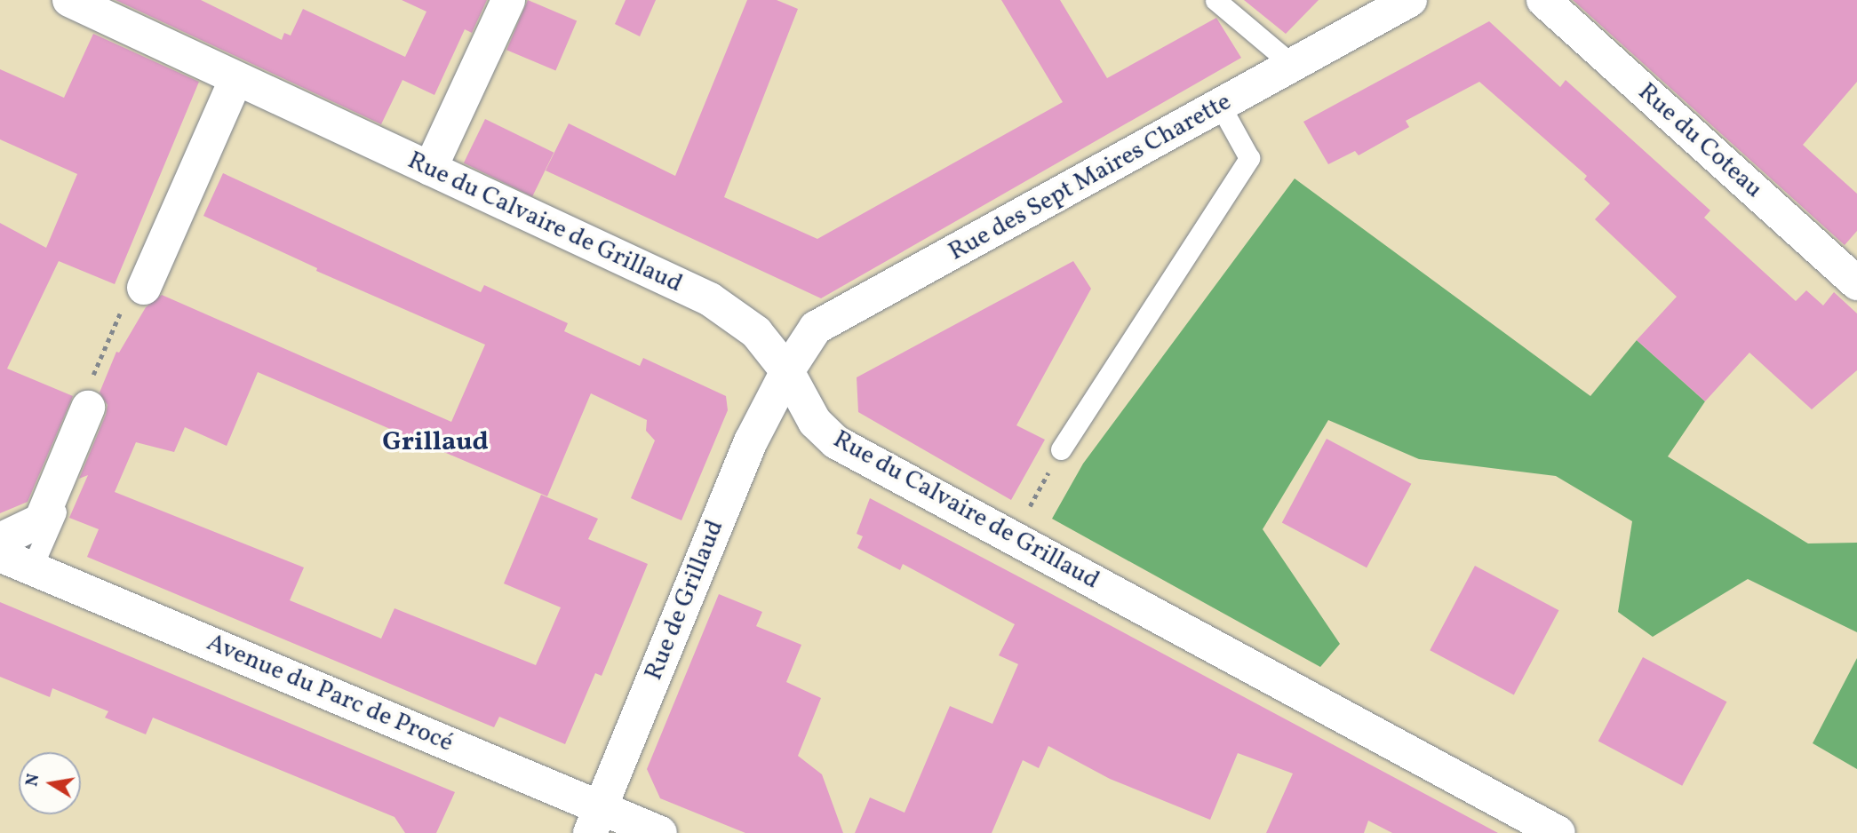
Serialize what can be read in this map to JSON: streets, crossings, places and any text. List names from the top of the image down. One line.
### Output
{"streets":{"street":["Rue du Coteau","Rue des Sept Maires Charette","Rue du Calvaire de Grillaud","Rue de Grillaud","Avenue du Parc de Procé"]},"crossings":[["Rue des Sept Maires Charette","Rue du Calvaire de Grillaud"],["Rue des Sept Maires Charette","Rue de Grillaud"],["Rue du Calvaire de Grillaud","Rue de Grillaud"],["Rue de Grillaud","Avenue du Parc de Procé"]],"districts":["Grillaud"],"north":"left"}
